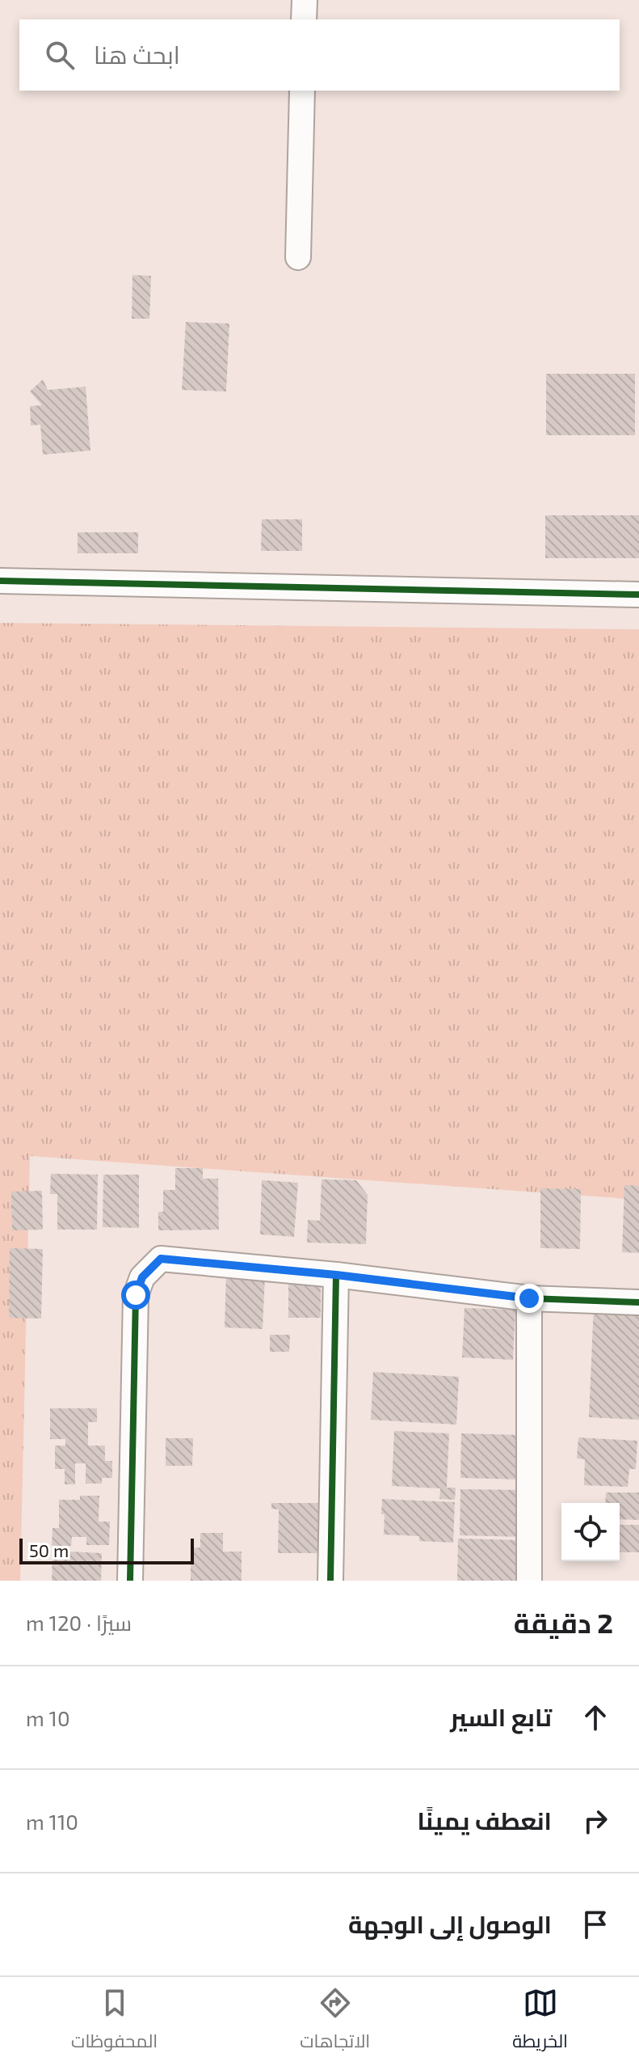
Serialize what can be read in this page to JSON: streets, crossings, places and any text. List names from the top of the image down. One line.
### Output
{"scale_bar":"50 m","page":{"search":"ابحث هنا","scale":"50 m","heading":["2 دقيقة","سيرًا · 120 m"],"list":[["تابع السير","10 m"],["انعطف يمينًا","110 m"],"الوصول إلى الوجهة"],"nav":["الخريطة","الاتجاهات","المحفوظات"]}}
